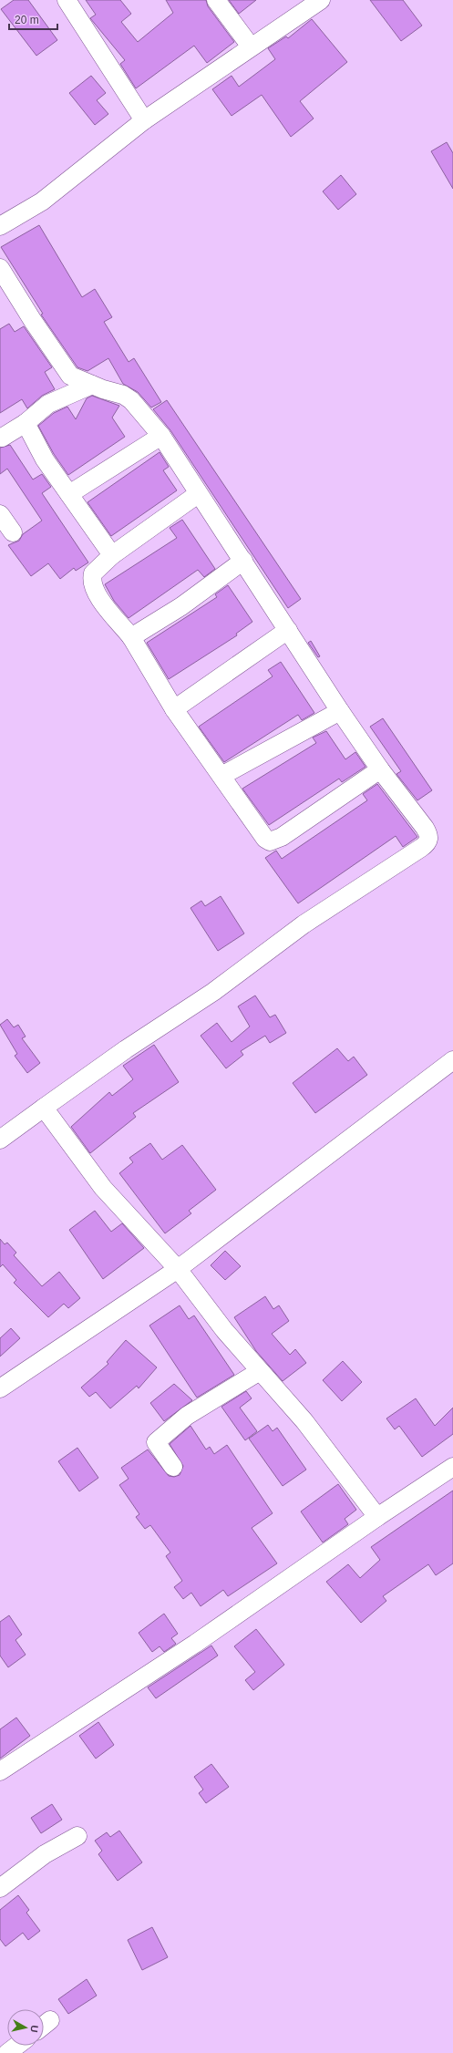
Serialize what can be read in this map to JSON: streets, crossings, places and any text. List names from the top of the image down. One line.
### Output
{"scale_bar":"20 m","north":"right"}
